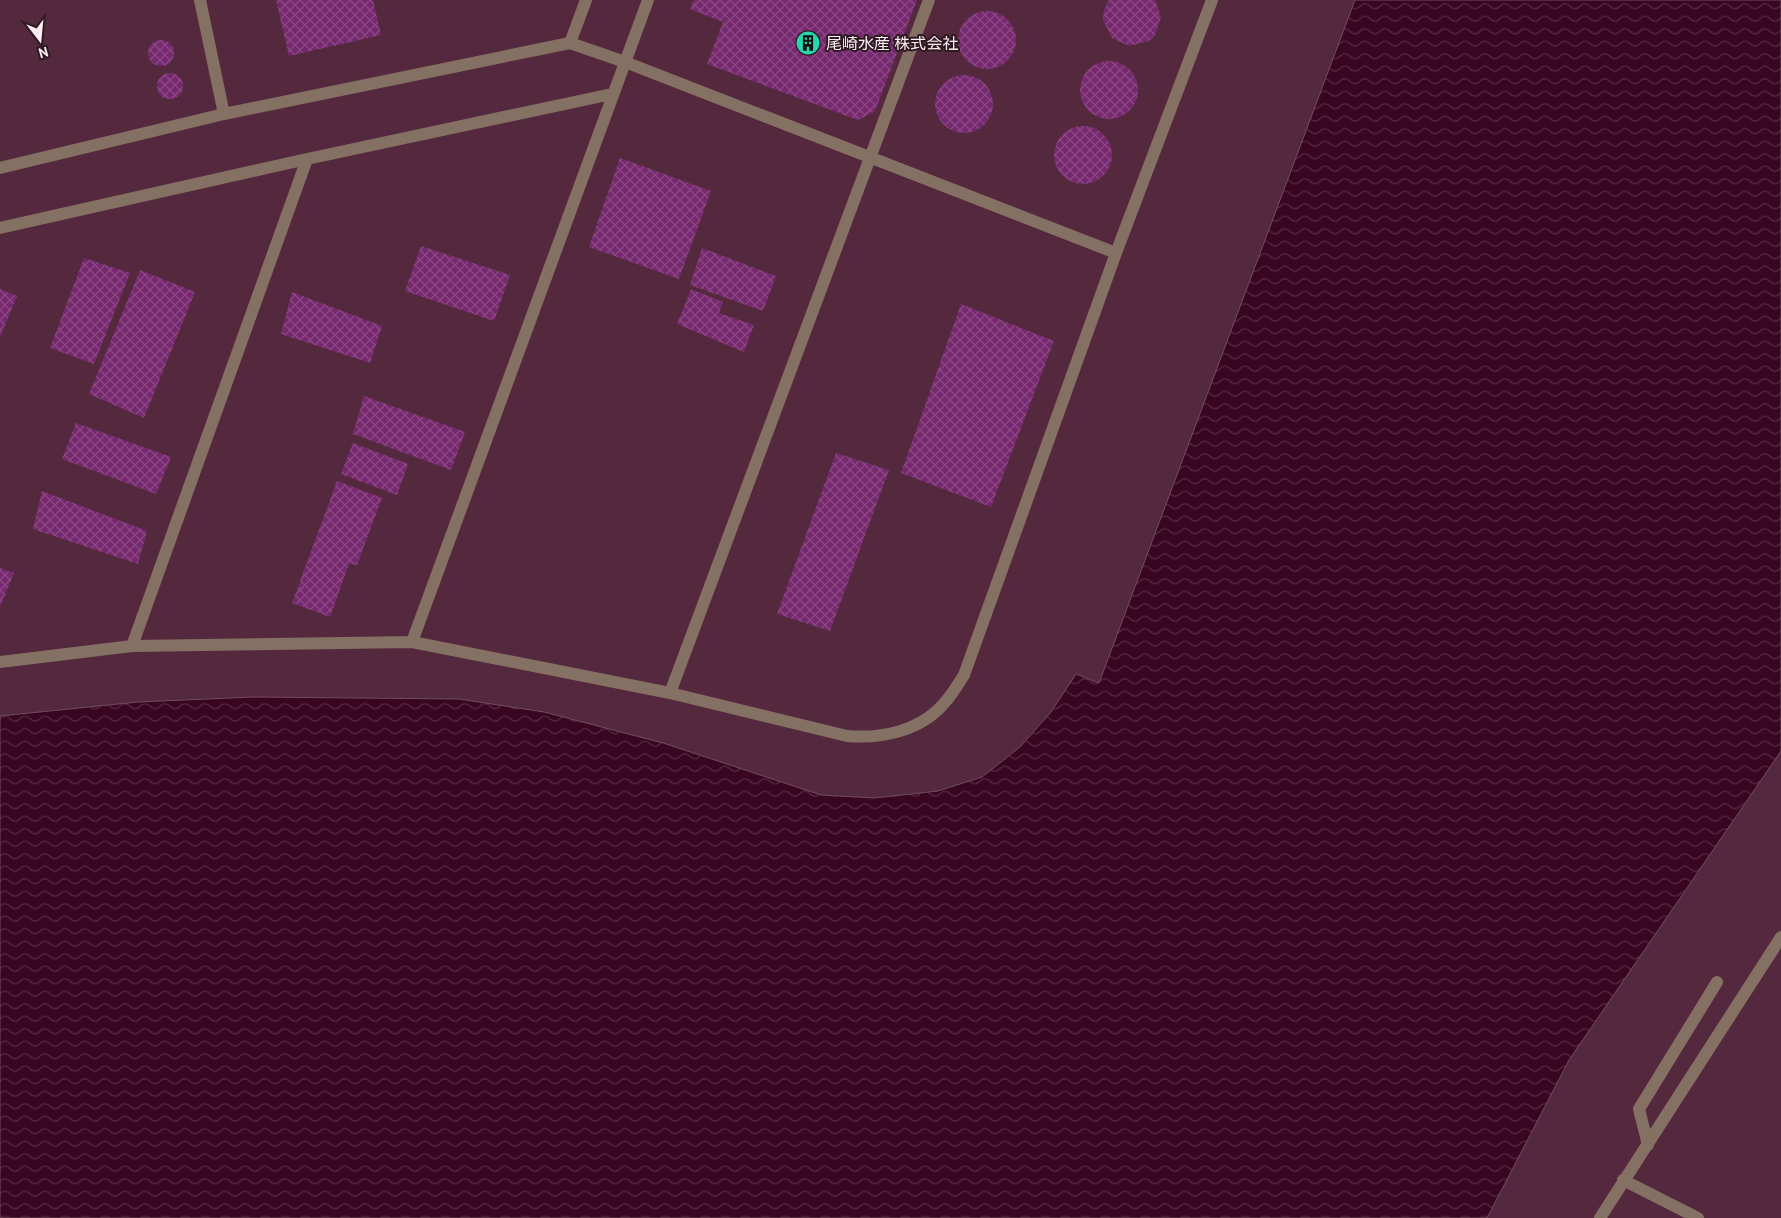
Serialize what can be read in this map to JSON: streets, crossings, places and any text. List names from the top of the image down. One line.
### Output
{"places":{"building":["尾崎水産 株式会社"]},"north":"bottom"}
